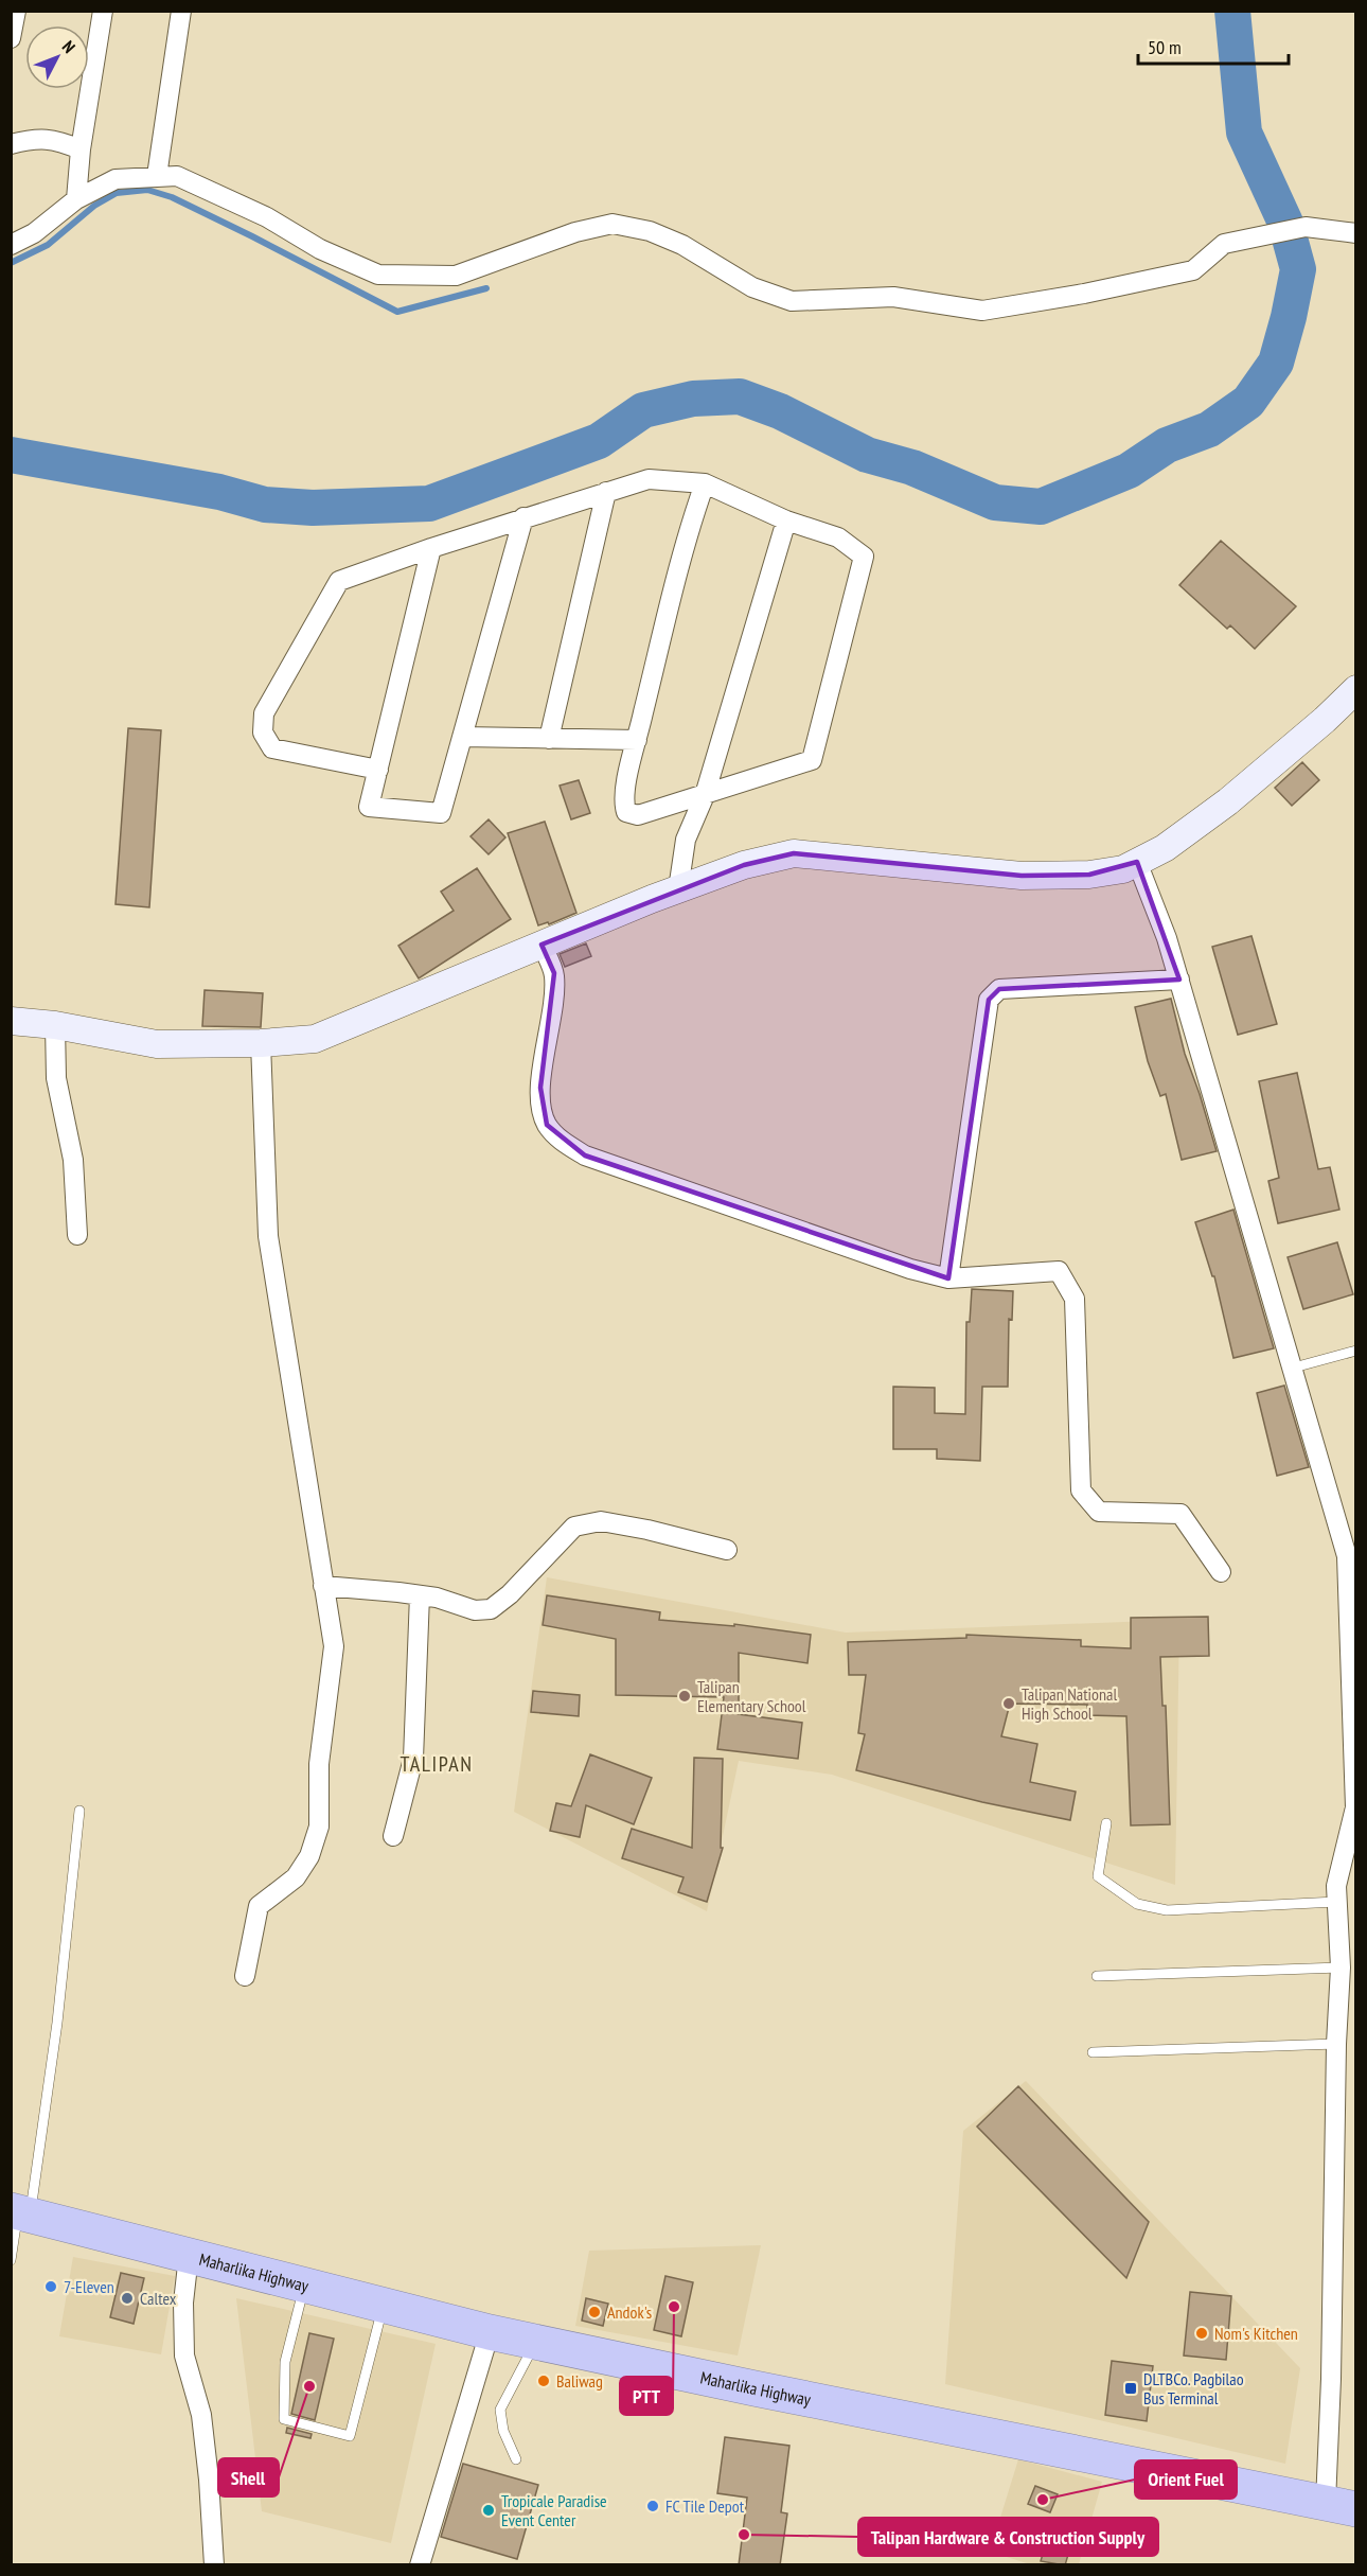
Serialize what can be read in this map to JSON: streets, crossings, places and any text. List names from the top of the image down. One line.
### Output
{"streets":{"highway":["Maharlika Highway"]},"districts":["TALIPAN"],"places":{"other":["Talipan Elementary School","Talipan National High School","7-Eleven","Caltex","PTT","Andok's","Nom's Kitchen","Baliwag","Shell","Orient Fuel","FC Tile Depot","Tropicale Paradise Event Center","Talipan Hardware & Construction Supply"],"transit":["DLTBCo. Pagbilao Bus Terminal"]},"scale_bar":"50 m","north":"top right"}
